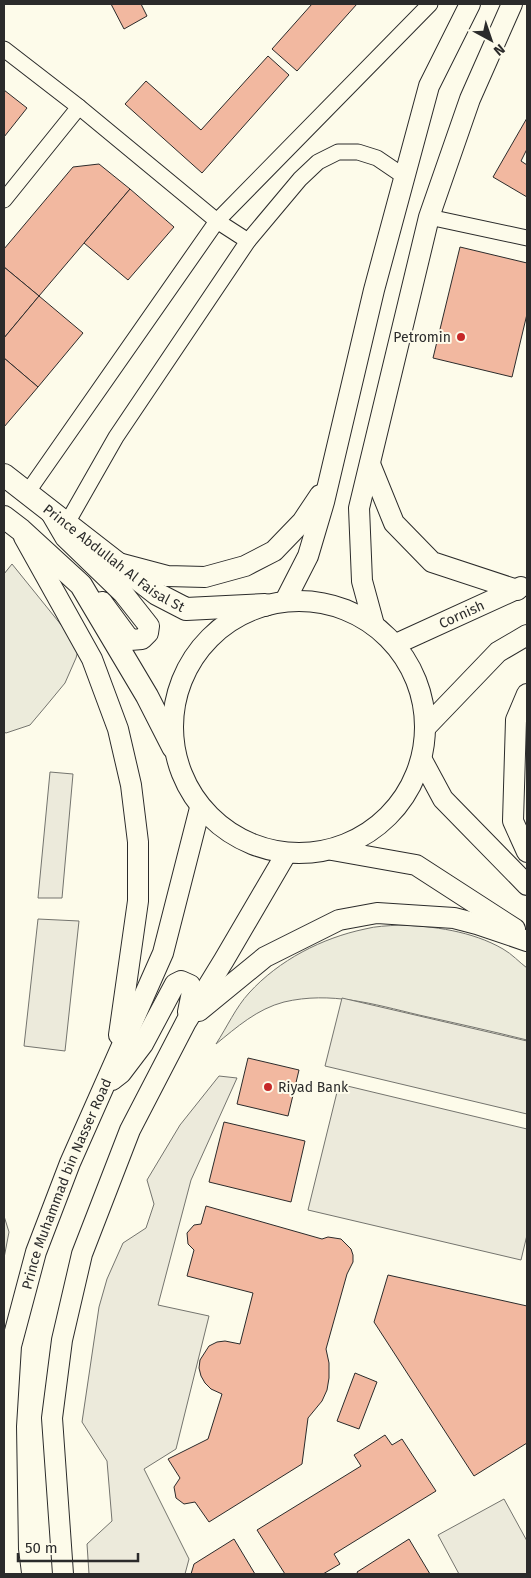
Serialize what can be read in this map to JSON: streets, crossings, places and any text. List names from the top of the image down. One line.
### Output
{"streets":{"main road":["Prince Abdullah Al Faisal St","Cornish","Prince Muhammad bin Nasser Road"]},"places":["Petromin","Riyad Bank"],"scale_bar":"50 m","north":"bottom right"}
